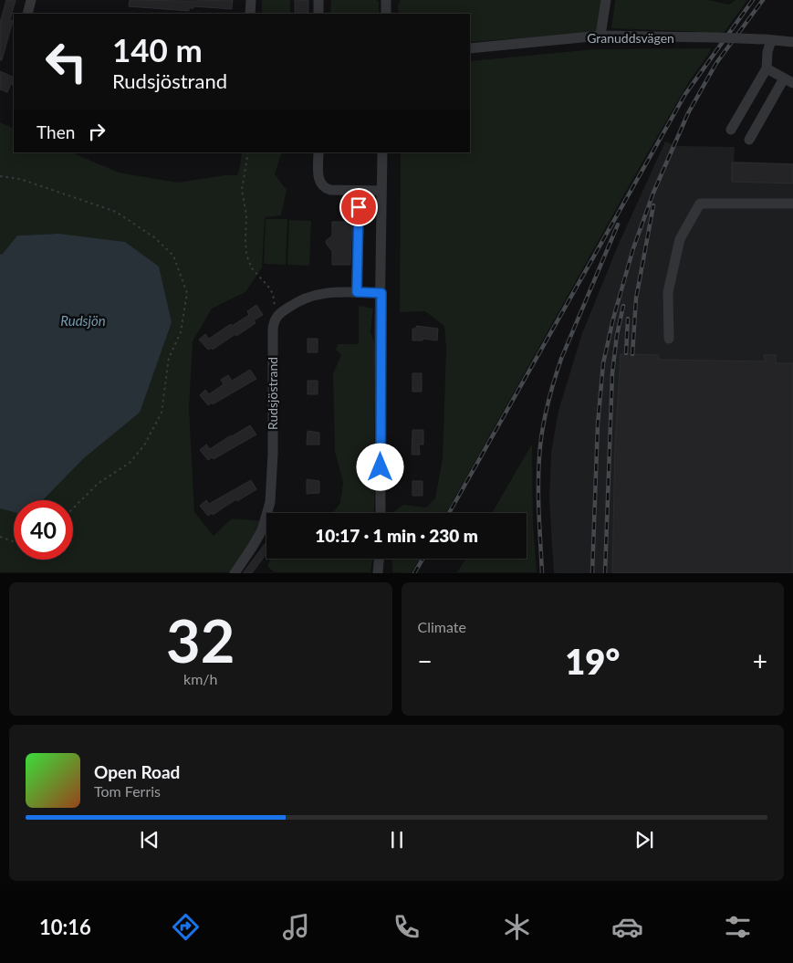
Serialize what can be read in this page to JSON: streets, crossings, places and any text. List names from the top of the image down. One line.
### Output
{"streets":{"street":["Granuddsvägen","Rudsjöstrand"]},"water":["Rudsjön"],"page":{"turn":["140 m","Rudsjöstrand"],"then":"Then","limit":"40","trip":"10:17 · 1 min · 230 m","tile":[["32","km/h"],"Climate"],"heat":["−","19°","+"],"song":["Open Road","Tom Ferris"],"tabs":"10:16"}}
